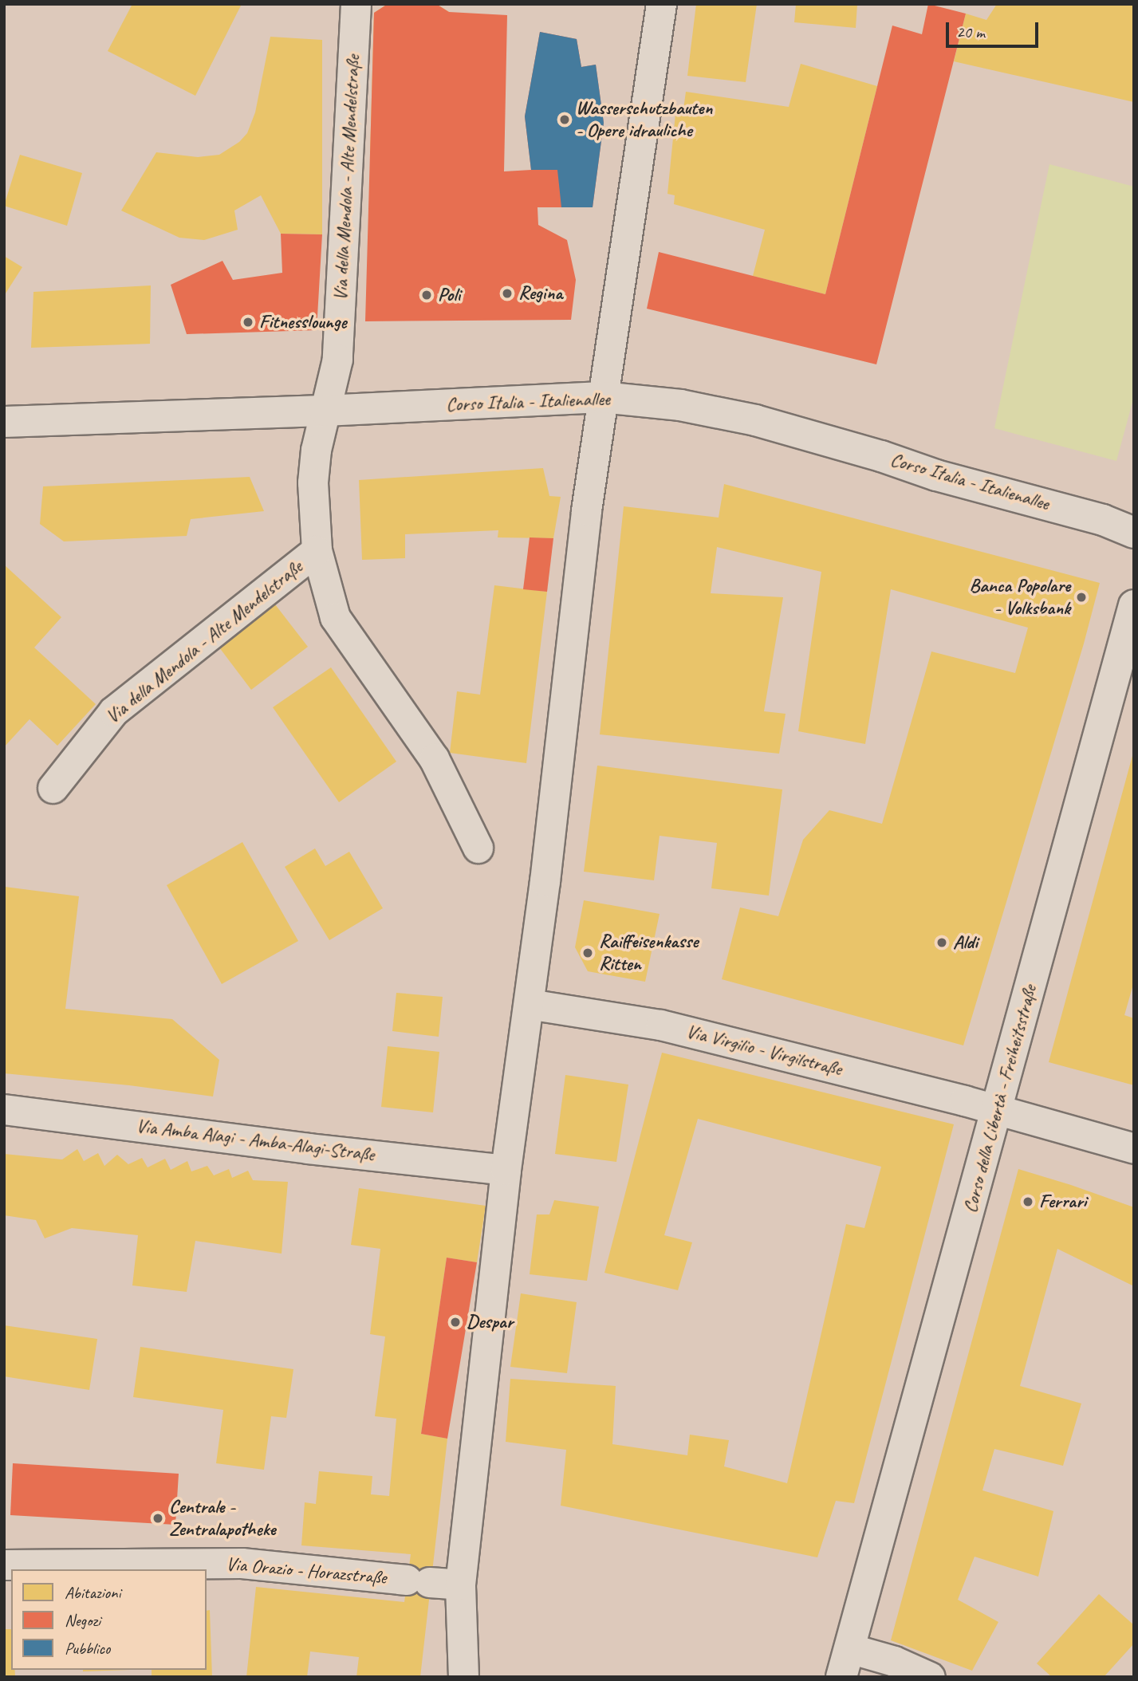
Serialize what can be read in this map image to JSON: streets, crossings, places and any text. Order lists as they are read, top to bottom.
{
  "streets": {
    "main road": ["Corso Italia - Italienallee", "Corso della Libertà - Freiheitsstraße"],
    "street": [
      "Via della Mendola - Alte Mendelstraße",
      "Via Virgilio - Virgilstraße",
      "Via Amba Alagi - Amba-Alagi-Straße",
      "Via Orazio - Horazstraße"
    ]
  },
  "crossings": [
    ["Via della Mendola - Alte Mendelstraße", "Corso Italia - Italienallee"],
    ["Via Virgilio - Virgilstraße", "Corso della Libertà - Freiheitsstraße"]
  ],
  "places": [
    "Wasserschutzbauten - Opere idrauliche",
    "Regina",
    "Poli",
    "Fitnesslounge",
    "Banca Popolare - Volksbank",
    "Aldi",
    "Raiffeisenkasse Ritten",
    "Ferrari",
    "Despar",
    "Centrale - Zentralapotheke"
  ],
  "legend": ["Abitazioni", "Negozi", "Pubblico"],
  "scale_bar": "20 m"
}
